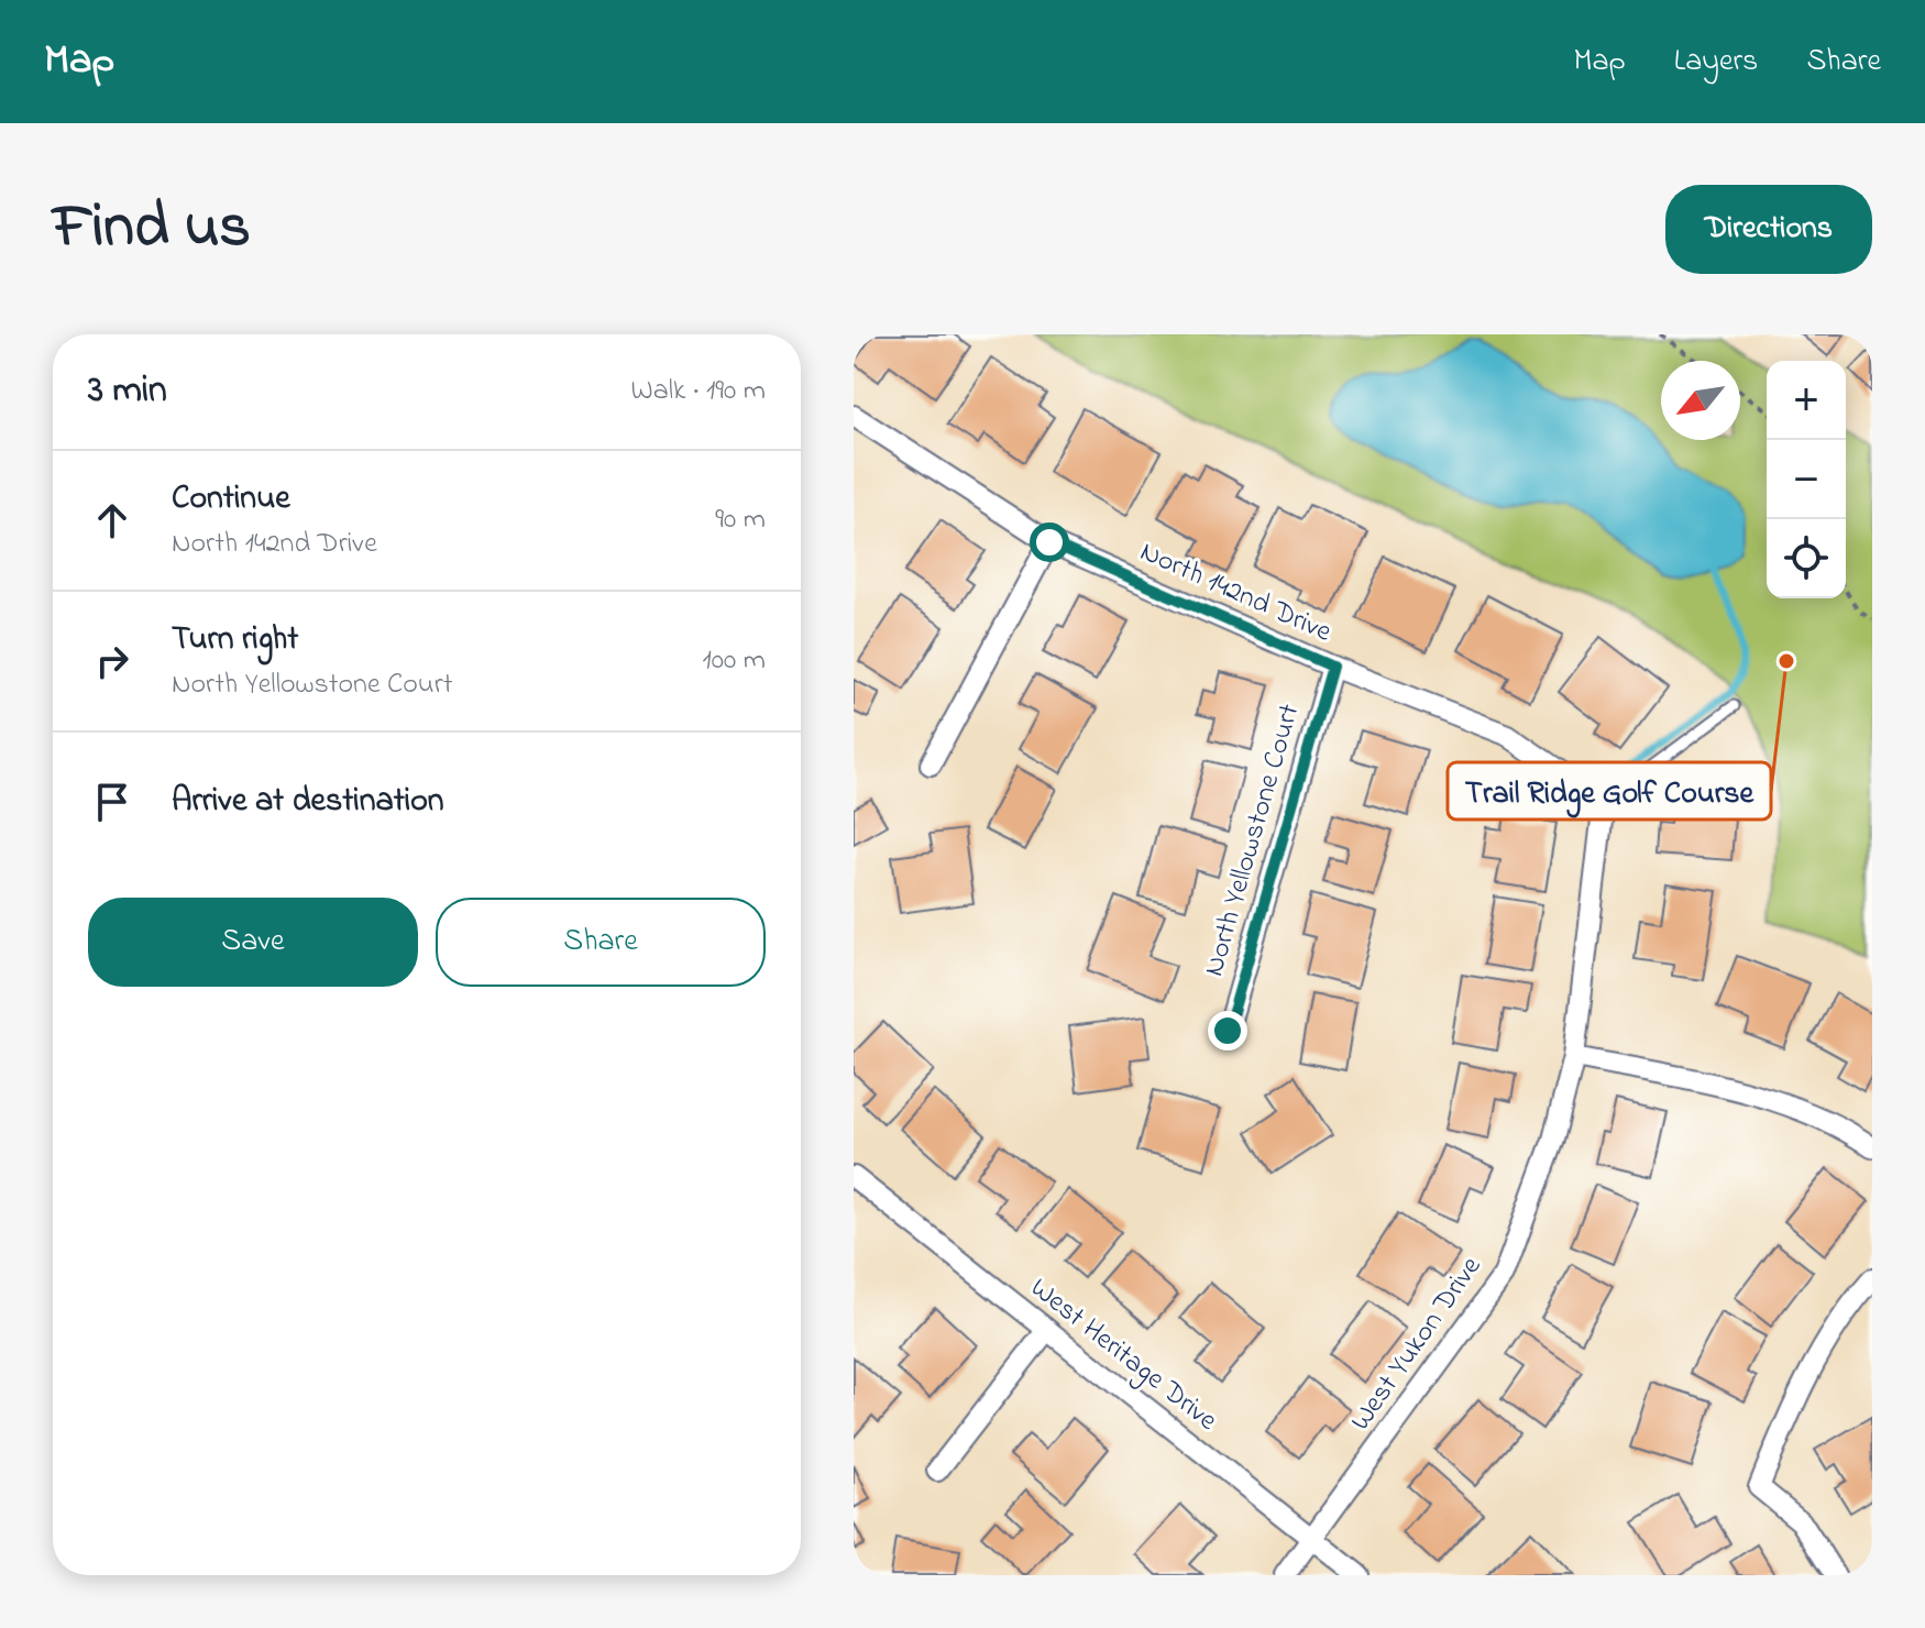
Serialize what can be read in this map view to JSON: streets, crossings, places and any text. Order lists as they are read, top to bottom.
{
  "streets": {
    "street": [
      "North 142nd Drive",
      "North Yellowstone Court",
      "West Yukon Drive",
      "West Heritage Drive"
    ]
  },
  "crossings": [
    ["North 142nd Drive", "North Yellowstone Court"],
    ["North 142nd Drive", "West Yukon Drive"],
    ["West Yukon Drive", "West Heritage Drive"]
  ],
  "places": ["Trail Ridge Golf Course"],
  "north": "bottom left",
  "page": {
    "header": "Map",
    "nav": ["Map", "Layers", "Share"],
    "title": "Find us",
    "buttons": [
      "Directions",
      ["Save", "Share"]
    ],
    "heading": ["3 min", "Walk · 190 m"],
    "map_buttons": ["+", "−"],
    "list": [
      ["Continue", "North 142nd Drive", "90 m"],
      ["Turn right", "North Yellowstone Court", "100 m"],
      "Arrive at destination"
    ]
  }
}
